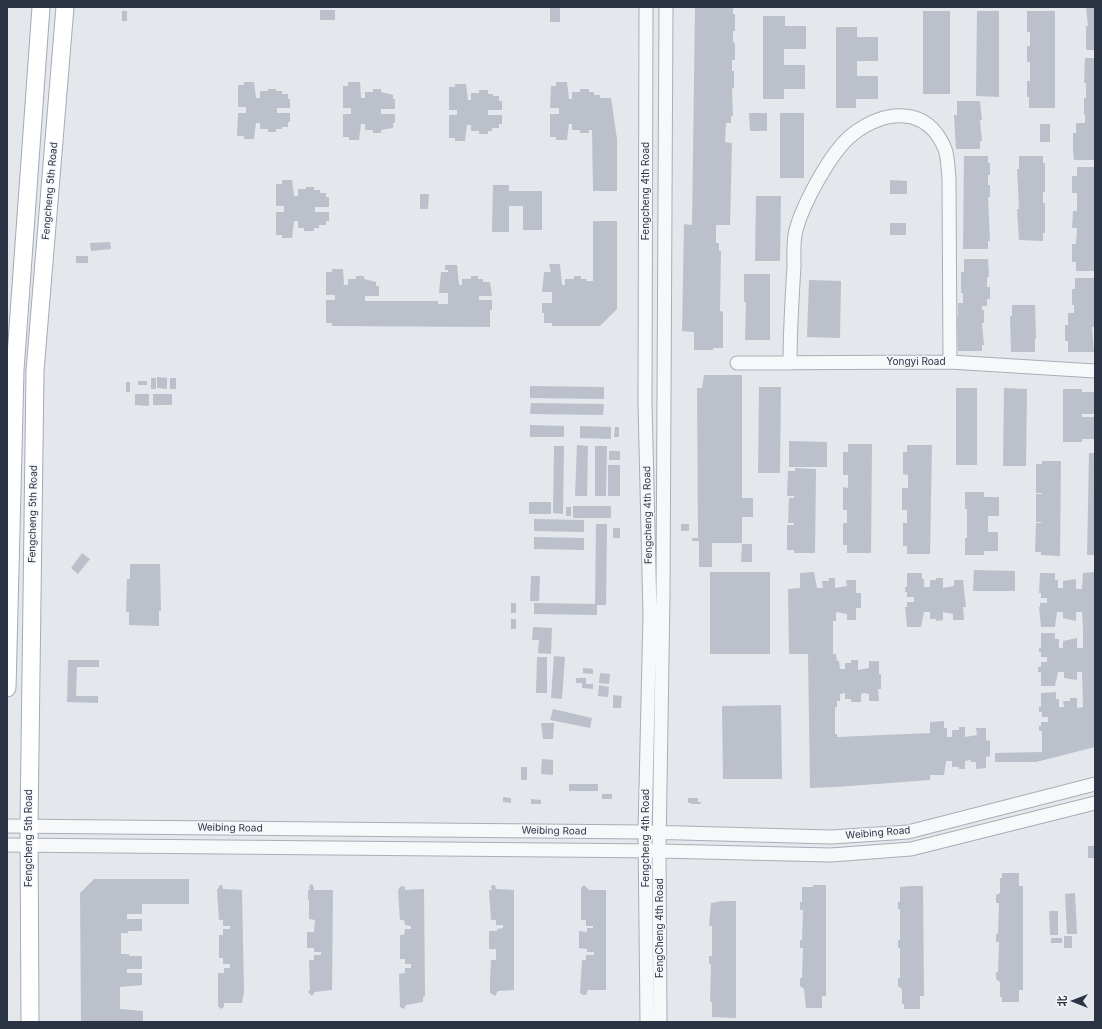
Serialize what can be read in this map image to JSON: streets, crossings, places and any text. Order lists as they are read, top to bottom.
{
  "streets": {
    "main road": ["Fengcheng 5th Road"],
    "street": [
      "Fengcheng 4th Road",
      "Yongyi Road",
      "Weibing Road",
      "FengCheng 4th Road"
    ]
  },
  "crossings": [
    ["Fengcheng 5th Road", "Weibing Road"],
    ["Fengcheng 4th Road", "Weibing Road"],
    ["Fengcheng 4th Road", "FengCheng 4th Road"],
    ["Weibing Road", "FengCheng 4th Road"]
  ],
  "north": "left"
}
